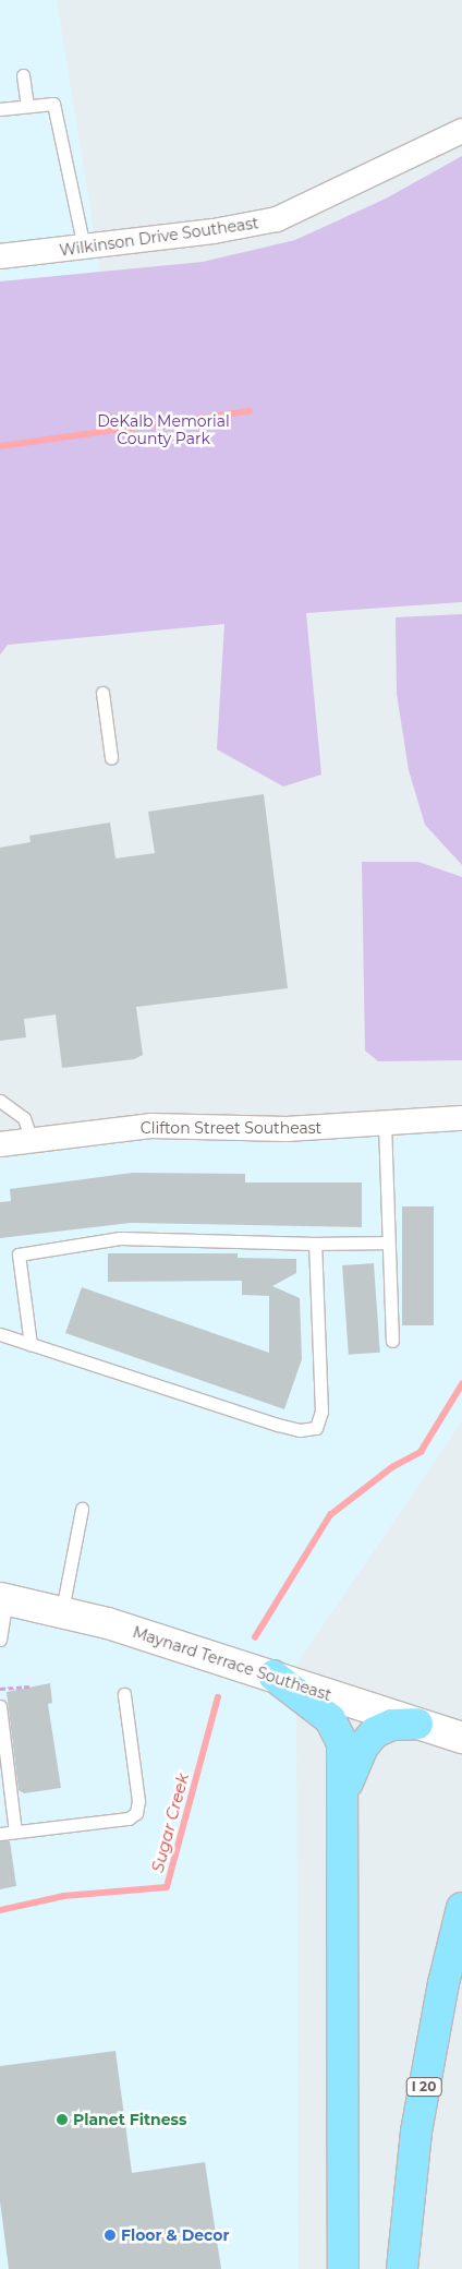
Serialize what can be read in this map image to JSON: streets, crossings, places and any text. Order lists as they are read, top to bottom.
{
  "streets": {
    "highway": ["I 20"],
    "street": ["Wilkinson Drive Southeast", "Clifton Street Southeast", "Maynard Terrace Southeast"]
  },
  "water": ["Sugar Creek"],
  "parks": ["DeKalb Memorial County Park"],
  "places": ["Planet Fitness", "Floor & Decor"]
}
